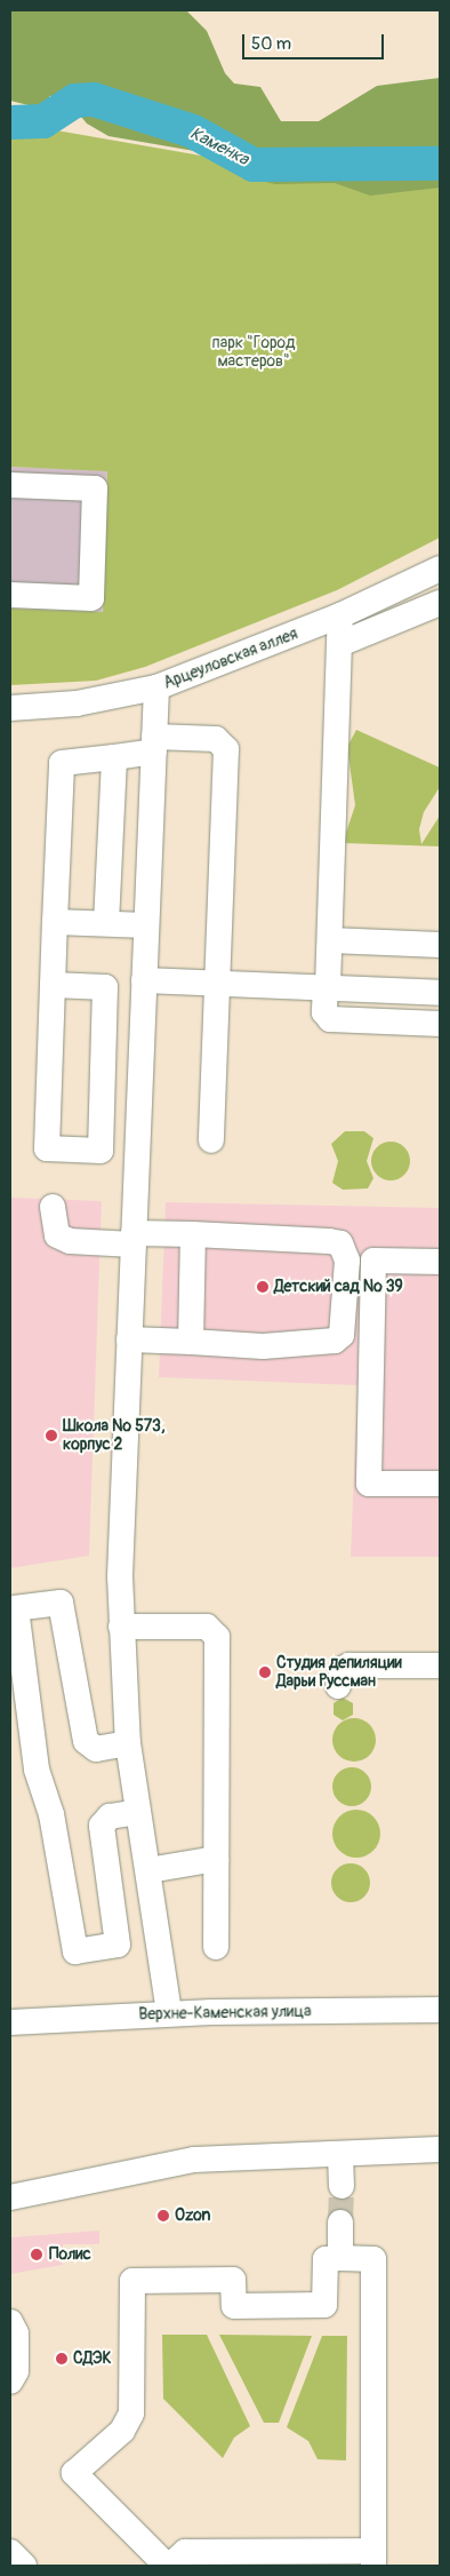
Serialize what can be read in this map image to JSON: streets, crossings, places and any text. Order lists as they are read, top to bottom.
{
  "streets": {
    "street": ["Арцеуловская аллея", "Верхне-Каменская улица"]
  },
  "water": ["Каменка"],
  "parks": ["парк \"Город мастеров\""],
  "places": [
    "Детский сад № 39",
    "Школа № 573, корпус 2",
    "Студия депиляции Дарьи Руссман",
    "Ozon",
    "Полис",
    "СДЭК"
  ],
  "scale_bar": "50 m"
}
